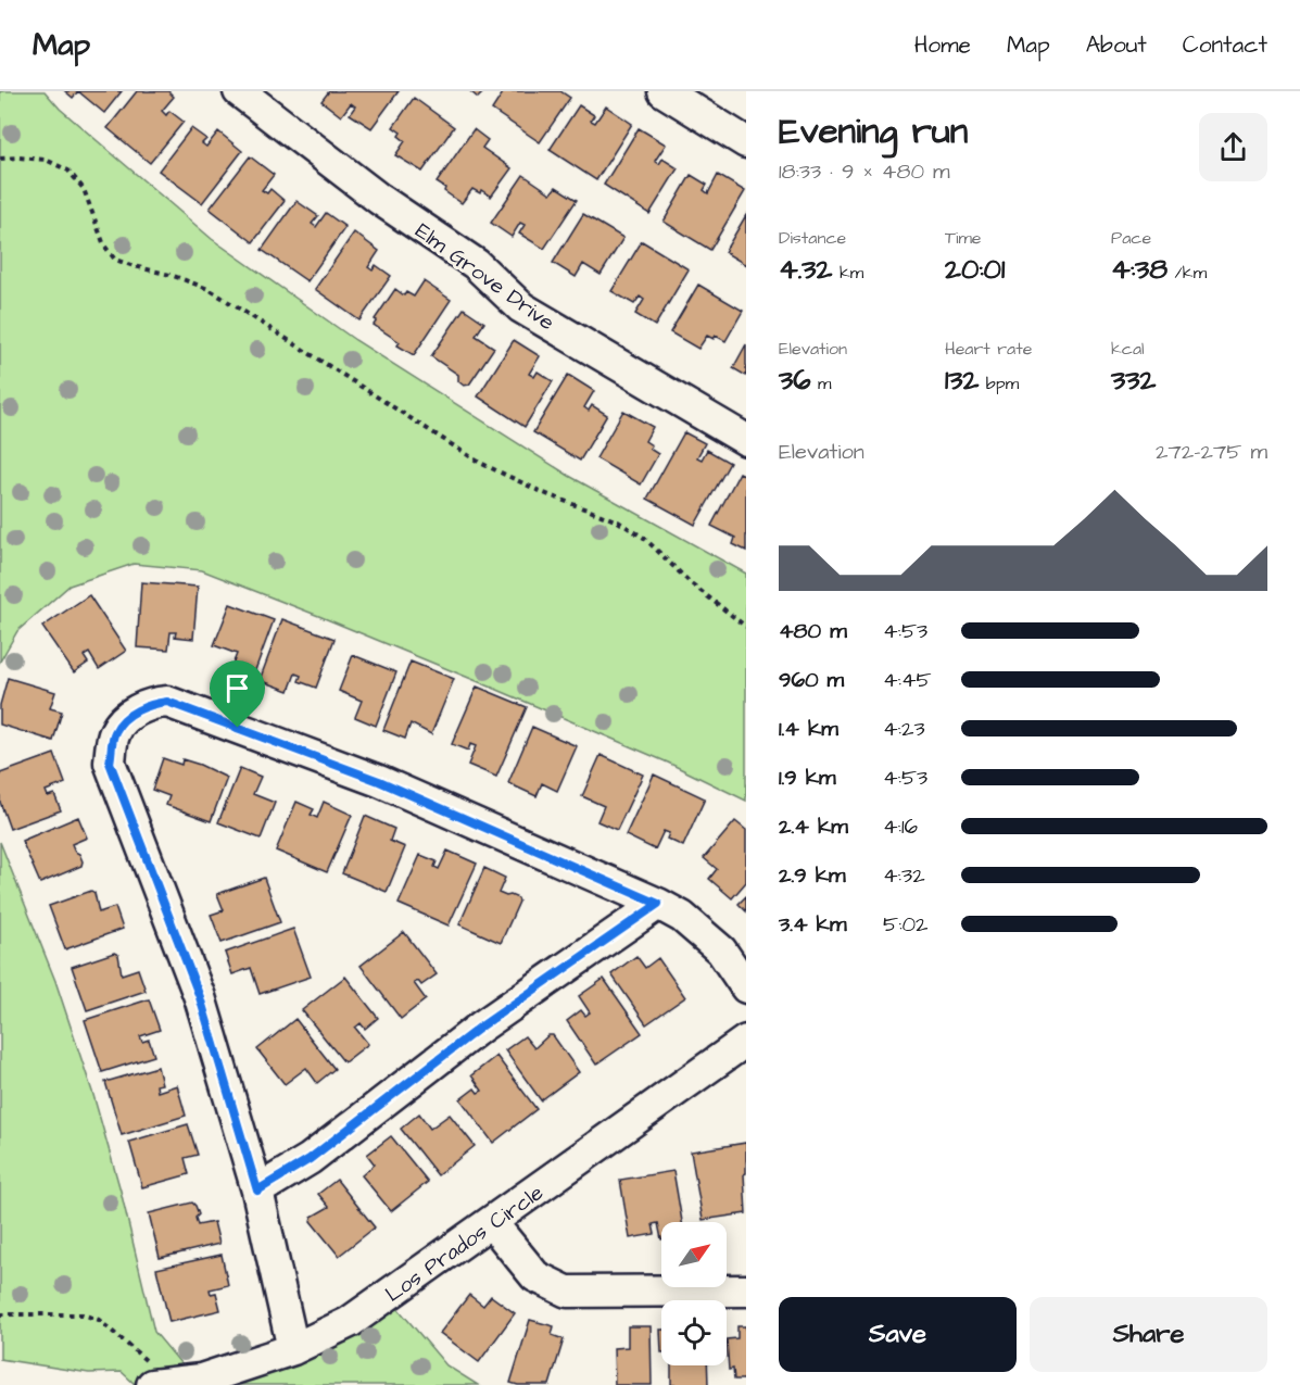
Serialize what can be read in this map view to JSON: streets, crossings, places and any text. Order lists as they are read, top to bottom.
{
  "streets": {
    "street": ["Elm Grove Drive", "Los Prados Circle"]
  },
  "north": "top right",
  "page": {
    "header": "Map",
    "nav": [
      "Home",
      "Map",
      "About",
      "Contact"
    ],
    "heading": ["Evening run", "18:33 · 9 × 480 m"],
    "stats": [
      ["Distance", "4.32 km"],
      ["Time", "20:01"],
      ["Pace", "4:38 /km"],
      ["Elevation", "36 m"],
      ["Heart rate", "132 bpm"],
      ["kcal", "332"]
    ],
    "chart": ["Elevation", "272–275 m"],
    "list": [
      {
        "name": "480 m",
        "note": "4:53"
      },
      {
        "name": "960 m",
        "note": "4:45"
      },
      {
        "name": "1.4 km",
        "note": "4:23"
      },
      {
        "name": "1.9 km",
        "note": "4:53"
      },
      {
        "name": "2.4 km",
        "note": "4:16"
      },
      {
        "name": "2.9 km",
        "note": "4:32"
      },
      {
        "name": "3.4 km",
        "note": "5:02"
      }
    ],
    "buttons": ["Save", "Share"]
  }
}
